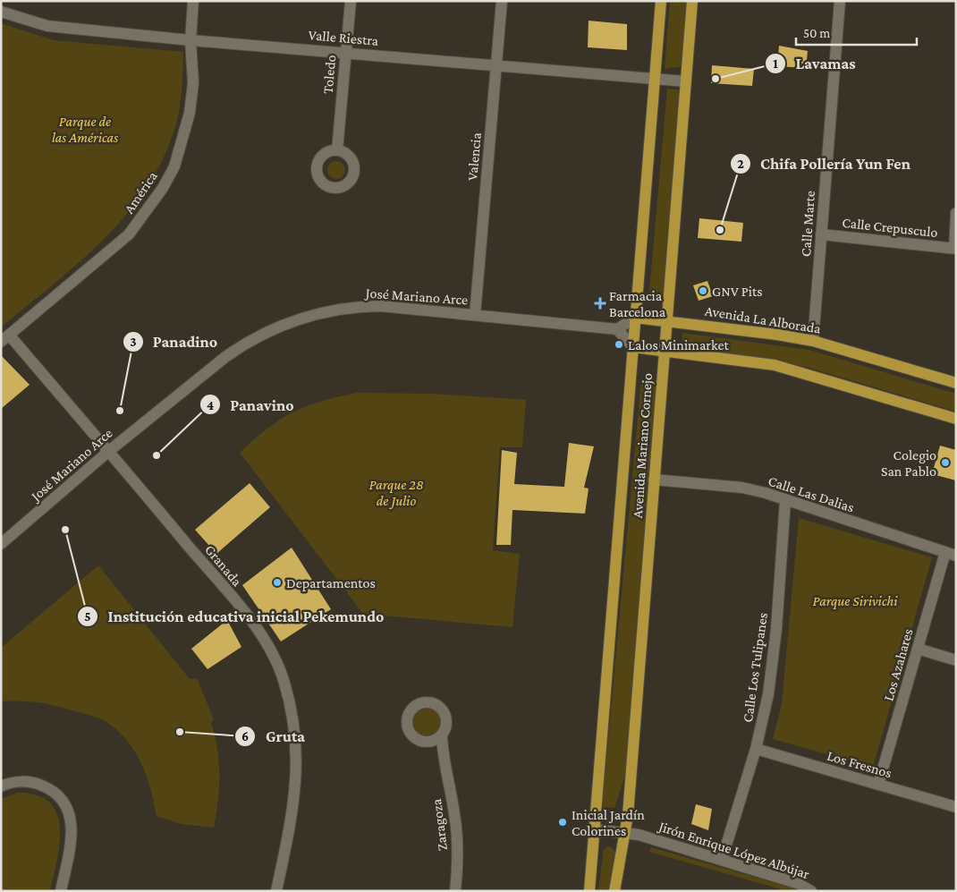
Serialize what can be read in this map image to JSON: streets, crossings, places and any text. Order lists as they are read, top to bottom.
{
  "streets": {
    "main road": ["Avenida La Alborada", "Avenida Mariano Cornejo"],
    "street": [
      "Valle Riestra",
      "Toledo",
      "Valencia",
      "América",
      "Calle Marte",
      "Calle Crepusculo",
      "José Mariano Arce",
      "Calle Las Dalias",
      "Granada",
      "Los Azahares",
      "Calle Los Tulipanes",
      "Los Fresnos",
      "Zaragoza",
      "Jirón Enrique López Albújar"
    ]
  },
  "crossings": [
    ["Valle Riestra", "Toledo"],
    ["Valle Riestra", "Valencia"],
    ["Valle Riestra", "América"],
    ["Valle Riestra", "Avenida Mariano Cornejo"],
    ["Valencia", "José Mariano Arce"],
    ["América", "Granada"],
    ["Calle Marte", "Calle Crepusculo"],
    ["Calle Marte", "Avenida La Alborada"],
    ["José Mariano Arce", "Granada"],
    ["Avenida La Alborada", "Avenida Mariano Cornejo"],
    ["Avenida Mariano Cornejo", "Calle Las Dalias"],
    ["Avenida Mariano Cornejo", "Jirón Enrique López Albújar"],
    ["Calle Las Dalias", "Los Azahares"],
    ["Calle Las Dalias", "Calle Los Tulipanes"],
    ["Los Azahares", "Los Fresnos"],
    ["Calle Los Tulipanes", "Los Fresnos"],
    ["Calle Los Tulipanes", "Jirón Enrique López Albújar"]
  ],
  "parks": ["Parque de las Américas", "Parque 28 de Julio", "Parque Sirivichi"],
  "places": {
    "other": [
      "Lavamas",
      "Chifa Pollería Yun Fen",
      "GNV Pits",
      "Lalos Minimarket",
      "Panadino",
      "Panavino",
      "Colegio San Pablo",
      "Institución educativa inicial Pekemundo",
      "Departamentos",
      "Gruta",
      "Inicial Jardín Colorines"
    ],
    "health": ["Farmacia Barcelona"]
  },
  "scale_bar": "50 m"
}
